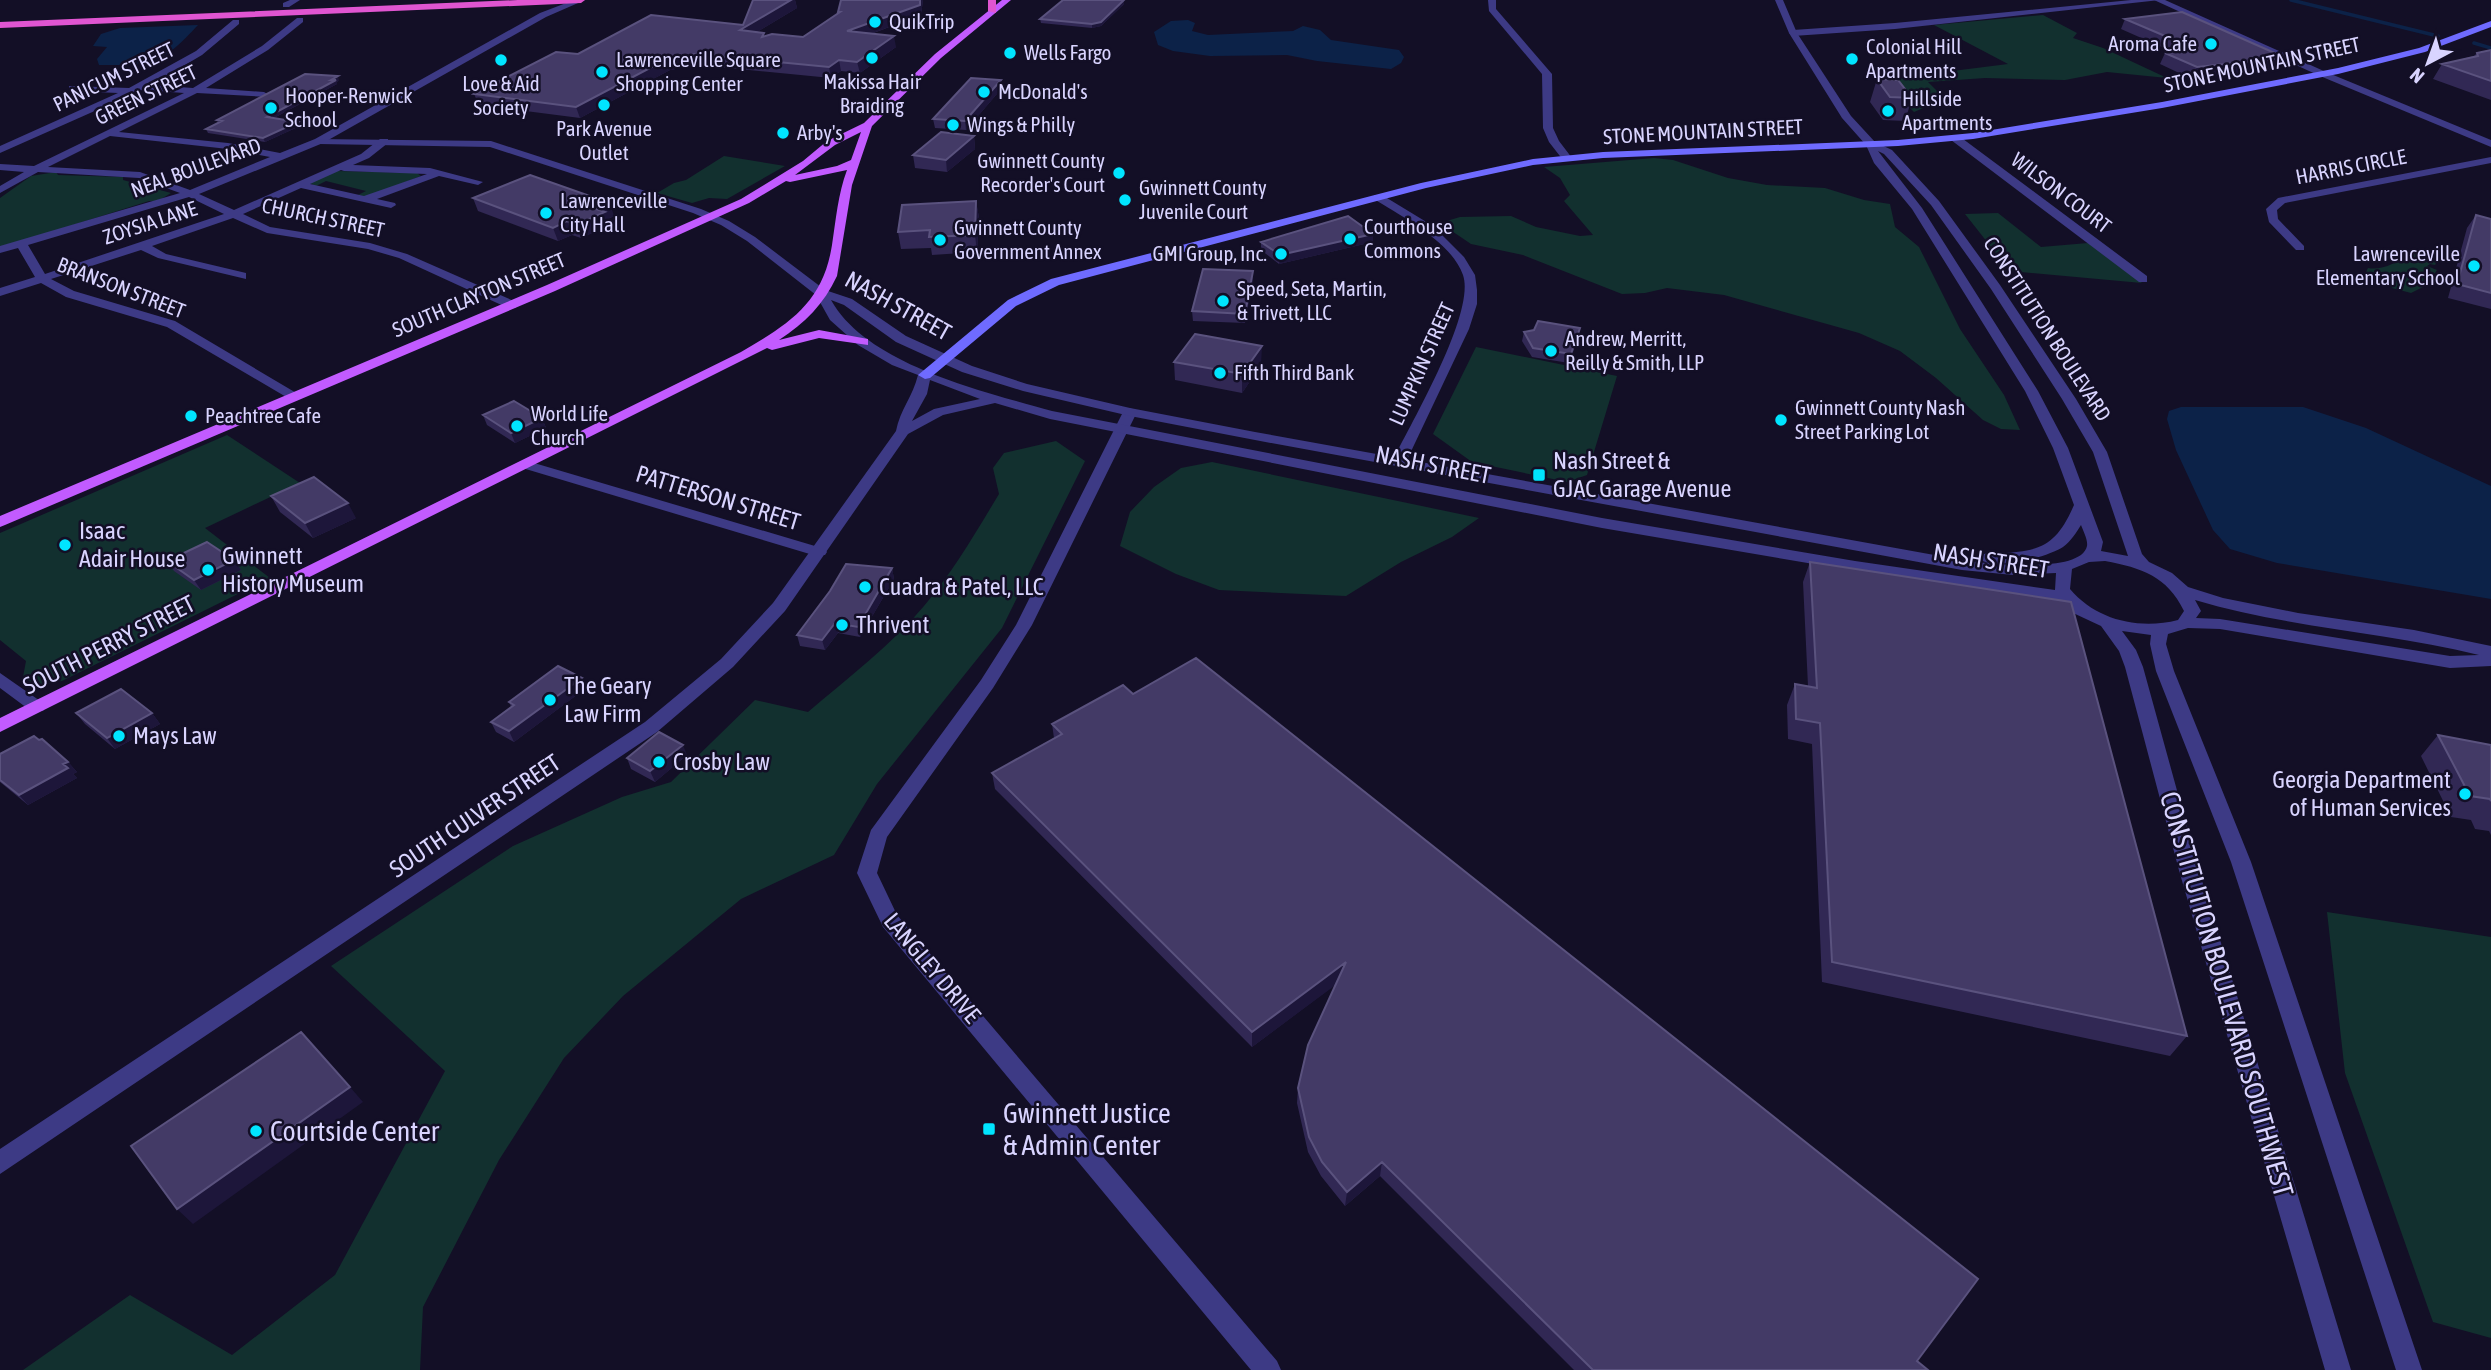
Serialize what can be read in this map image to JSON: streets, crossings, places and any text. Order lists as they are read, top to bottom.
{
  "streets": {
    "main road": ["STONE MOUNTAIN STREET", "SOUTH CLAYTON STREET", "SOUTH PERRY STREET"],
    "street": [
      "PANICUM STREET",
      "GREEN STREET",
      "HARRIS CIRCLE",
      "NEAL BOULEVARD",
      "WILSON COURT",
      "CHURCH STREET",
      "ZOYSIA LANE",
      "BRANSON STREET",
      "NASH STREET",
      "CONSTITUTION BOULEVARD",
      "LUMPKIN STREET",
      "PATTERSON STREET",
      "SOUTH CULVER STREET",
      "LANGLEY DRIVE",
      "CONSTITUTION BOULEVARD SOUTHWEST"
    ]
  },
  "crossings": [
    ["STONE MOUNTAIN STREET", "WILSON COURT"],
    ["STONE MOUNTAIN STREET", "NASH STREET"],
    ["STONE MOUNTAIN STREET", "CONSTITUTION BOULEVARD"],
    ["STONE MOUNTAIN STREET", "LUMPKIN STREET"],
    ["STONE MOUNTAIN STREET", "SOUTH CULVER STREET"],
    ["GREEN STREET", "CHURCH STREET"],
    ["NEAL BOULEVARD", "CHURCH STREET"],
    ["NEAL BOULEVARD", "BRANSON STREET"],
    ["NEAL BOULEVARD", "NASH STREET"],
    ["CHURCH STREET", "ZOYSIA LANE"],
    ["CHURCH STREET", "SOUTH CLAYTON STREET"],
    ["ZOYSIA LANE", "BRANSON STREET"],
    ["ZOYSIA LANE", "NASH STREET"],
    ["BRANSON STREET", "SOUTH CLAYTON STREET"],
    ["SOUTH CLAYTON STREET", "NASH STREET"],
    ["SOUTH CLAYTON STREET", "SOUTH PERRY STREET"],
    ["NASH STREET", "CONSTITUTION BOULEVARD"],
    ["NASH STREET", "LUMPKIN STREET"],
    ["NASH STREET", "SOUTH PERRY STREET"],
    ["NASH STREET", "SOUTH CULVER STREET"],
    ["NASH STREET", "LANGLEY DRIVE"],
    ["NASH STREET", "CONSTITUTION BOULEVARD SOUTHWEST"],
    ["PATTERSON STREET", "SOUTH PERRY STREET"],
    ["PATTERSON STREET", "SOUTH CULVER STREET"]
  ],
  "places": {
    "other": [
      "QuikTrip",
      "Aroma Cafe",
      "Wells Fargo",
      "Makissa Hair Braiding",
      "Colonial Hill Apartments",
      "Love & Aid Society",
      "Lawrenceville Square Shopping Center",
      "McDonald's",
      "Park Avenue Outlet",
      "Hooper-Renwick School",
      "Hillside Apartments",
      "Wings & Philly",
      "Arby's",
      "Gwinnett County Recorder's Court",
      "Gwinnett County Juvenile Court",
      "Lawrenceville City Hall",
      "Courthouse Commons",
      "Gwinnett County Government Annex",
      "GMI Group, Inc.",
      "Lawrenceville Elementary School",
      "Speed, Seta, Martin, & Trivett, LLC",
      "Andrew, Merritt, Reilly & Smith, LLP",
      "Fifth Third Bank",
      "Peachtree Cafe",
      "Gwinnett County Nash Street Parking Lot",
      "World Life Church",
      "Isaac Adair House",
      "Gwinnett History Museum",
      "Cuadra & Patel, LLC",
      "Thrivent",
      "The Geary Law Firm",
      "Mays Law",
      "Crosby Law",
      "Georgia Department of Human Services",
      "Courtside Center"
    ],
    "transit": ["Nash Street & GJAC Garage Avenue", "Gwinnett Justice & Admin Center"]
  },
  "north": "bottom left"
}
